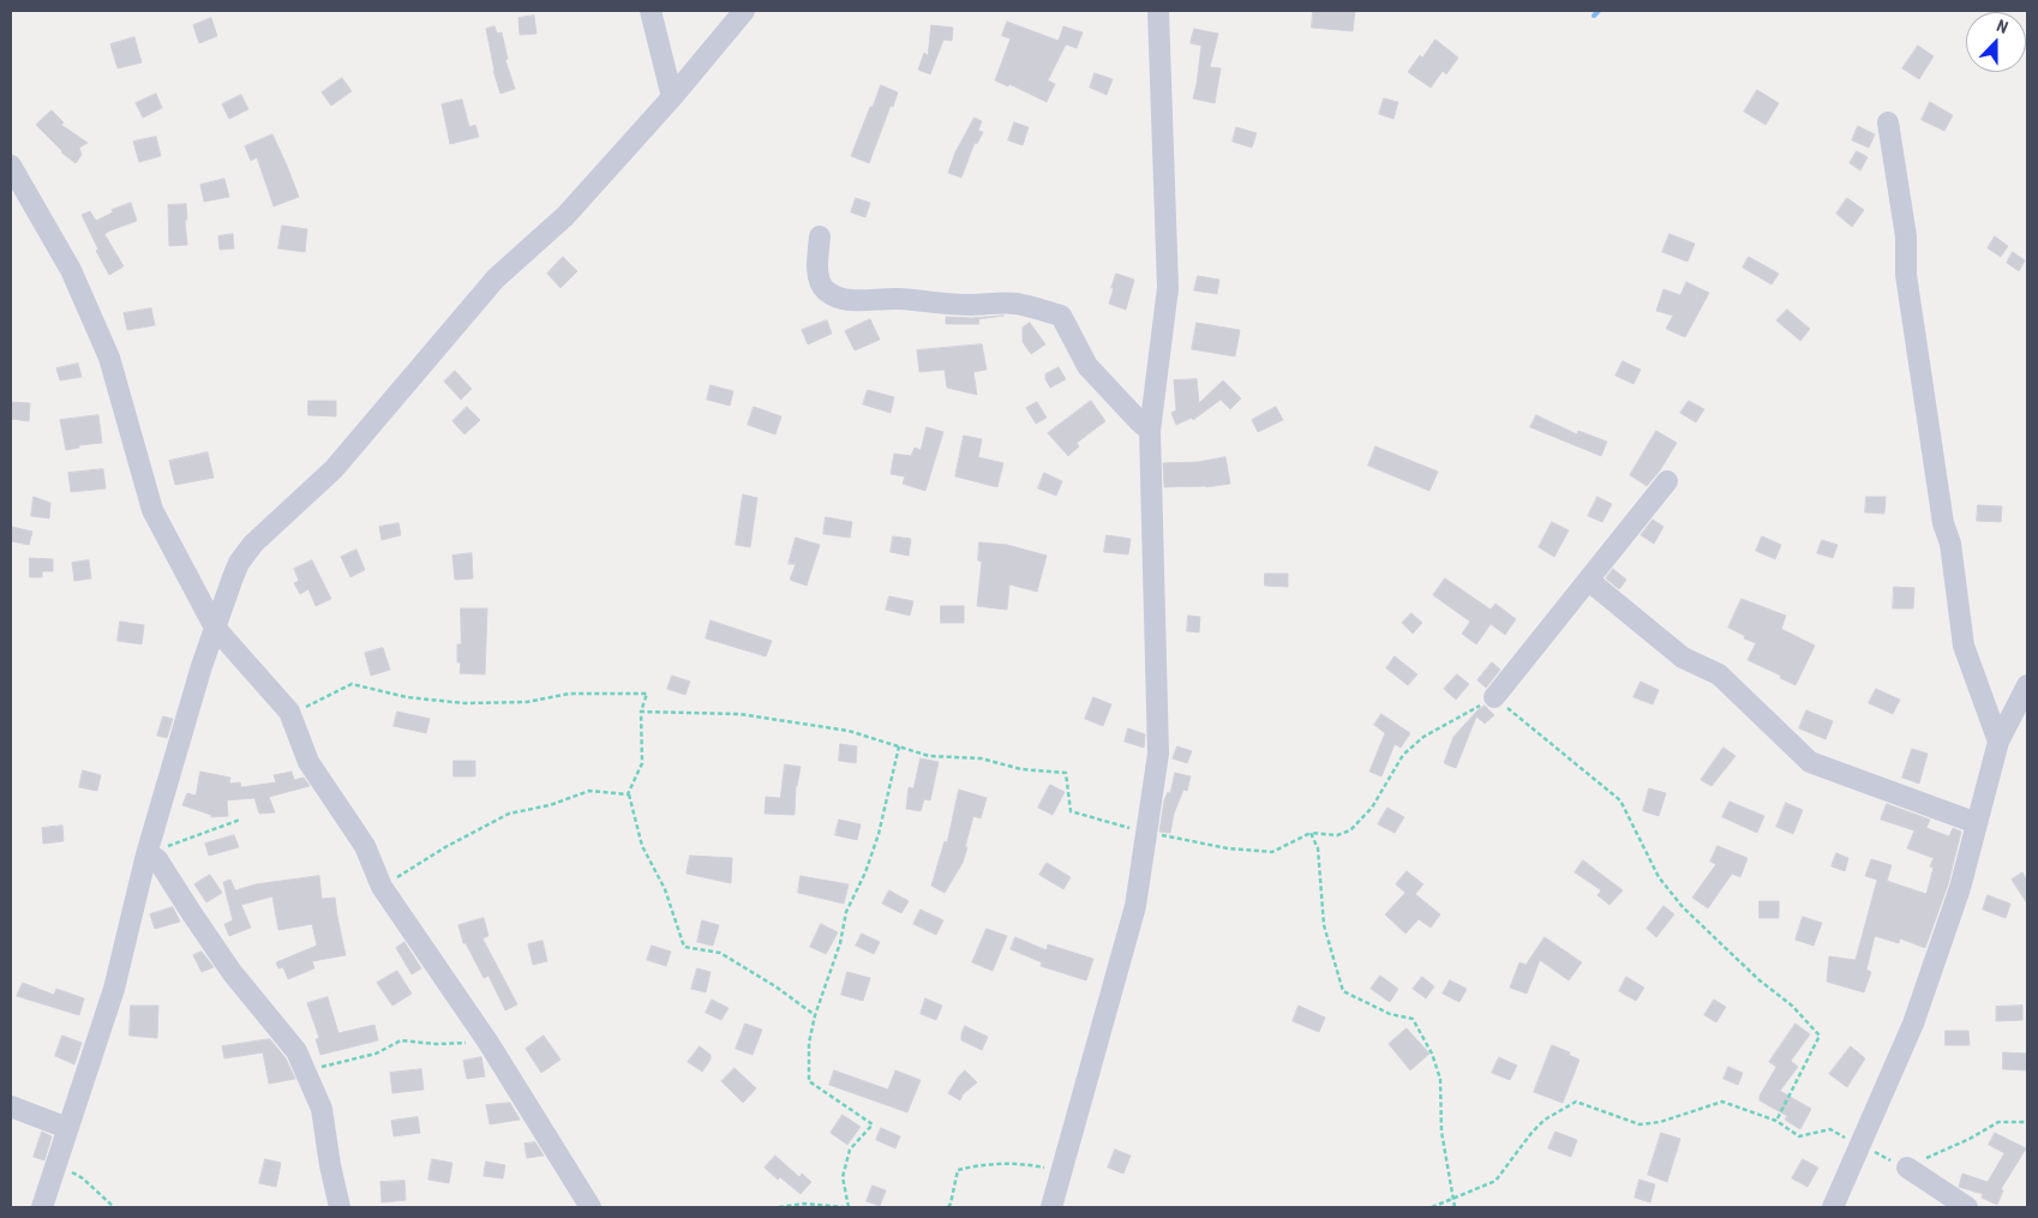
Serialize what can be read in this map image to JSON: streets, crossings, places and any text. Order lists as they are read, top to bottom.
{
  "north": "top"
}
